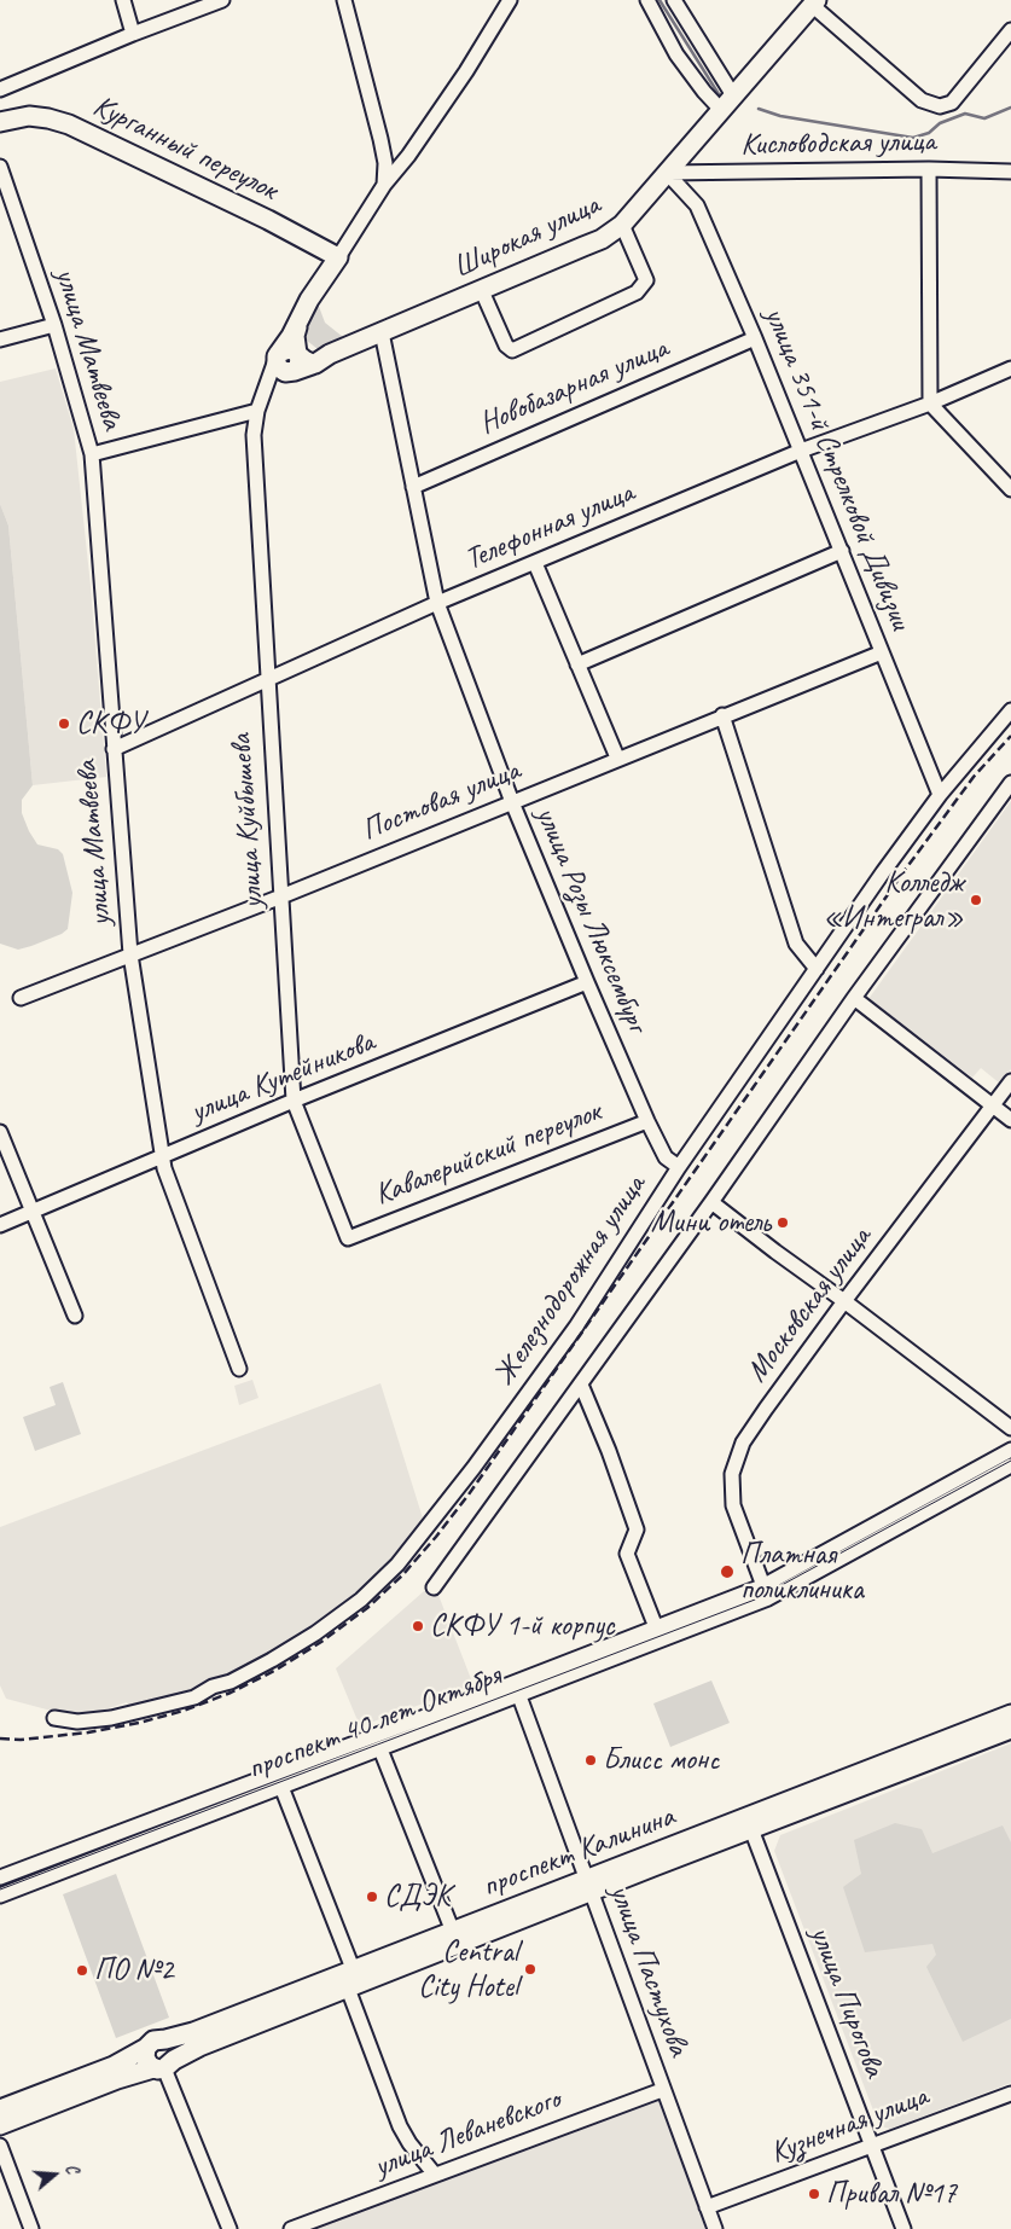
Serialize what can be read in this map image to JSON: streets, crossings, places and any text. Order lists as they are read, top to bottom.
{
  "streets": {
    "main road": [
      "Курганный переулок",
      "Широкая улица",
      "улица Куйбышева",
      "проспект Калинина"
    ],
    "street": [
      "Кисловодская улица",
      "улица Матвеева",
      "Новобазарная улица",
      "улица 351-й Стрелковой Дивизии",
      "Телефонная улица",
      "Постовая улица",
      "улица Розы Люксембург",
      "улица Кутейникова",
      "Кавалерийский переулок",
      "Железнодорожная улица",
      "Московская улица",
      "проспект 40 лет Октября",
      "улица Пастухова",
      "улица Пирогова",
      "Кузнечная улица",
      "улица Леваневского"
    ]
  },
  "crossings": [
    ["Кисловодская улица", "Широкая улица"],
    ["Кисловодская улица", "улица 351-й Стрелковой Дивизии"],
    ["Курганный переулок", "улица Куйбышева"],
    ["Широкая улица", "улица 351-й Стрелковой Дивизии"],
    ["Широкая улица", "улица Куйбышева"],
    ["Широкая улица", "улица Розы Люксембург"],
    ["улица Матвеева", "Телефонная улица"],
    ["улица Матвеева", "Постовая улица"],
    ["улица Матвеева", "улица Кутейникова"],
    ["Новобазарная улица", "улица 351-й Стрелковой Дивизии"],
    ["Новобазарная улица", "улица Розы Люксембург"],
    ["улица 351-й Стрелковой Дивизии", "Телефонная улица"],
    ["улица 351-й Стрелковой Дивизии", "Постовая улица"],
    ["улица 351-й Стрелковой Дивизии", "Железнодорожная улица"],
    ["Телефонная улица", "улица Куйбышева"],
    ["Телефонная улица", "улица Розы Люксембург"],
    ["Постовая улица", "улица Куйбышева"],
    ["Постовая улица", "улица Розы Люксембург"],
    ["улица Куйбышева", "улица Кутейникова"],
    ["улица Куйбышева", "Кавалерийский переулок"],
    ["улица Розы Люксембург", "улица Кутейникова"],
    ["улица Розы Люксембург", "Кавалерийский переулок"],
    ["улица Розы Люксембург", "Железнодорожная улица"],
    ["Московская улица", "проспект 40 лет Октября"],
    ["проспект 40 лет Октября", "улица Пастухова"],
    ["проспект Калинина", "улица Пастухова"],
    ["проспект Калинина", "улица Пирогова"],
    ["улица Пастухова", "Кузнечная улица"],
    ["улица Пастухова", "улица Леваневского"],
    ["улица Пирогова", "Кузнечная улица"]
  ],
  "places": [
    "СКФУ",
    "Колледж «Интеграл»",
    "Мини отель",
    "Платная поликлиника",
    "СКФУ 1-й корпус",
    "Блисс монс",
    "СДЭК",
    "Central City Hotel",
    "ПО №2",
    "Привал №17"
  ],
  "north": "right"
}
